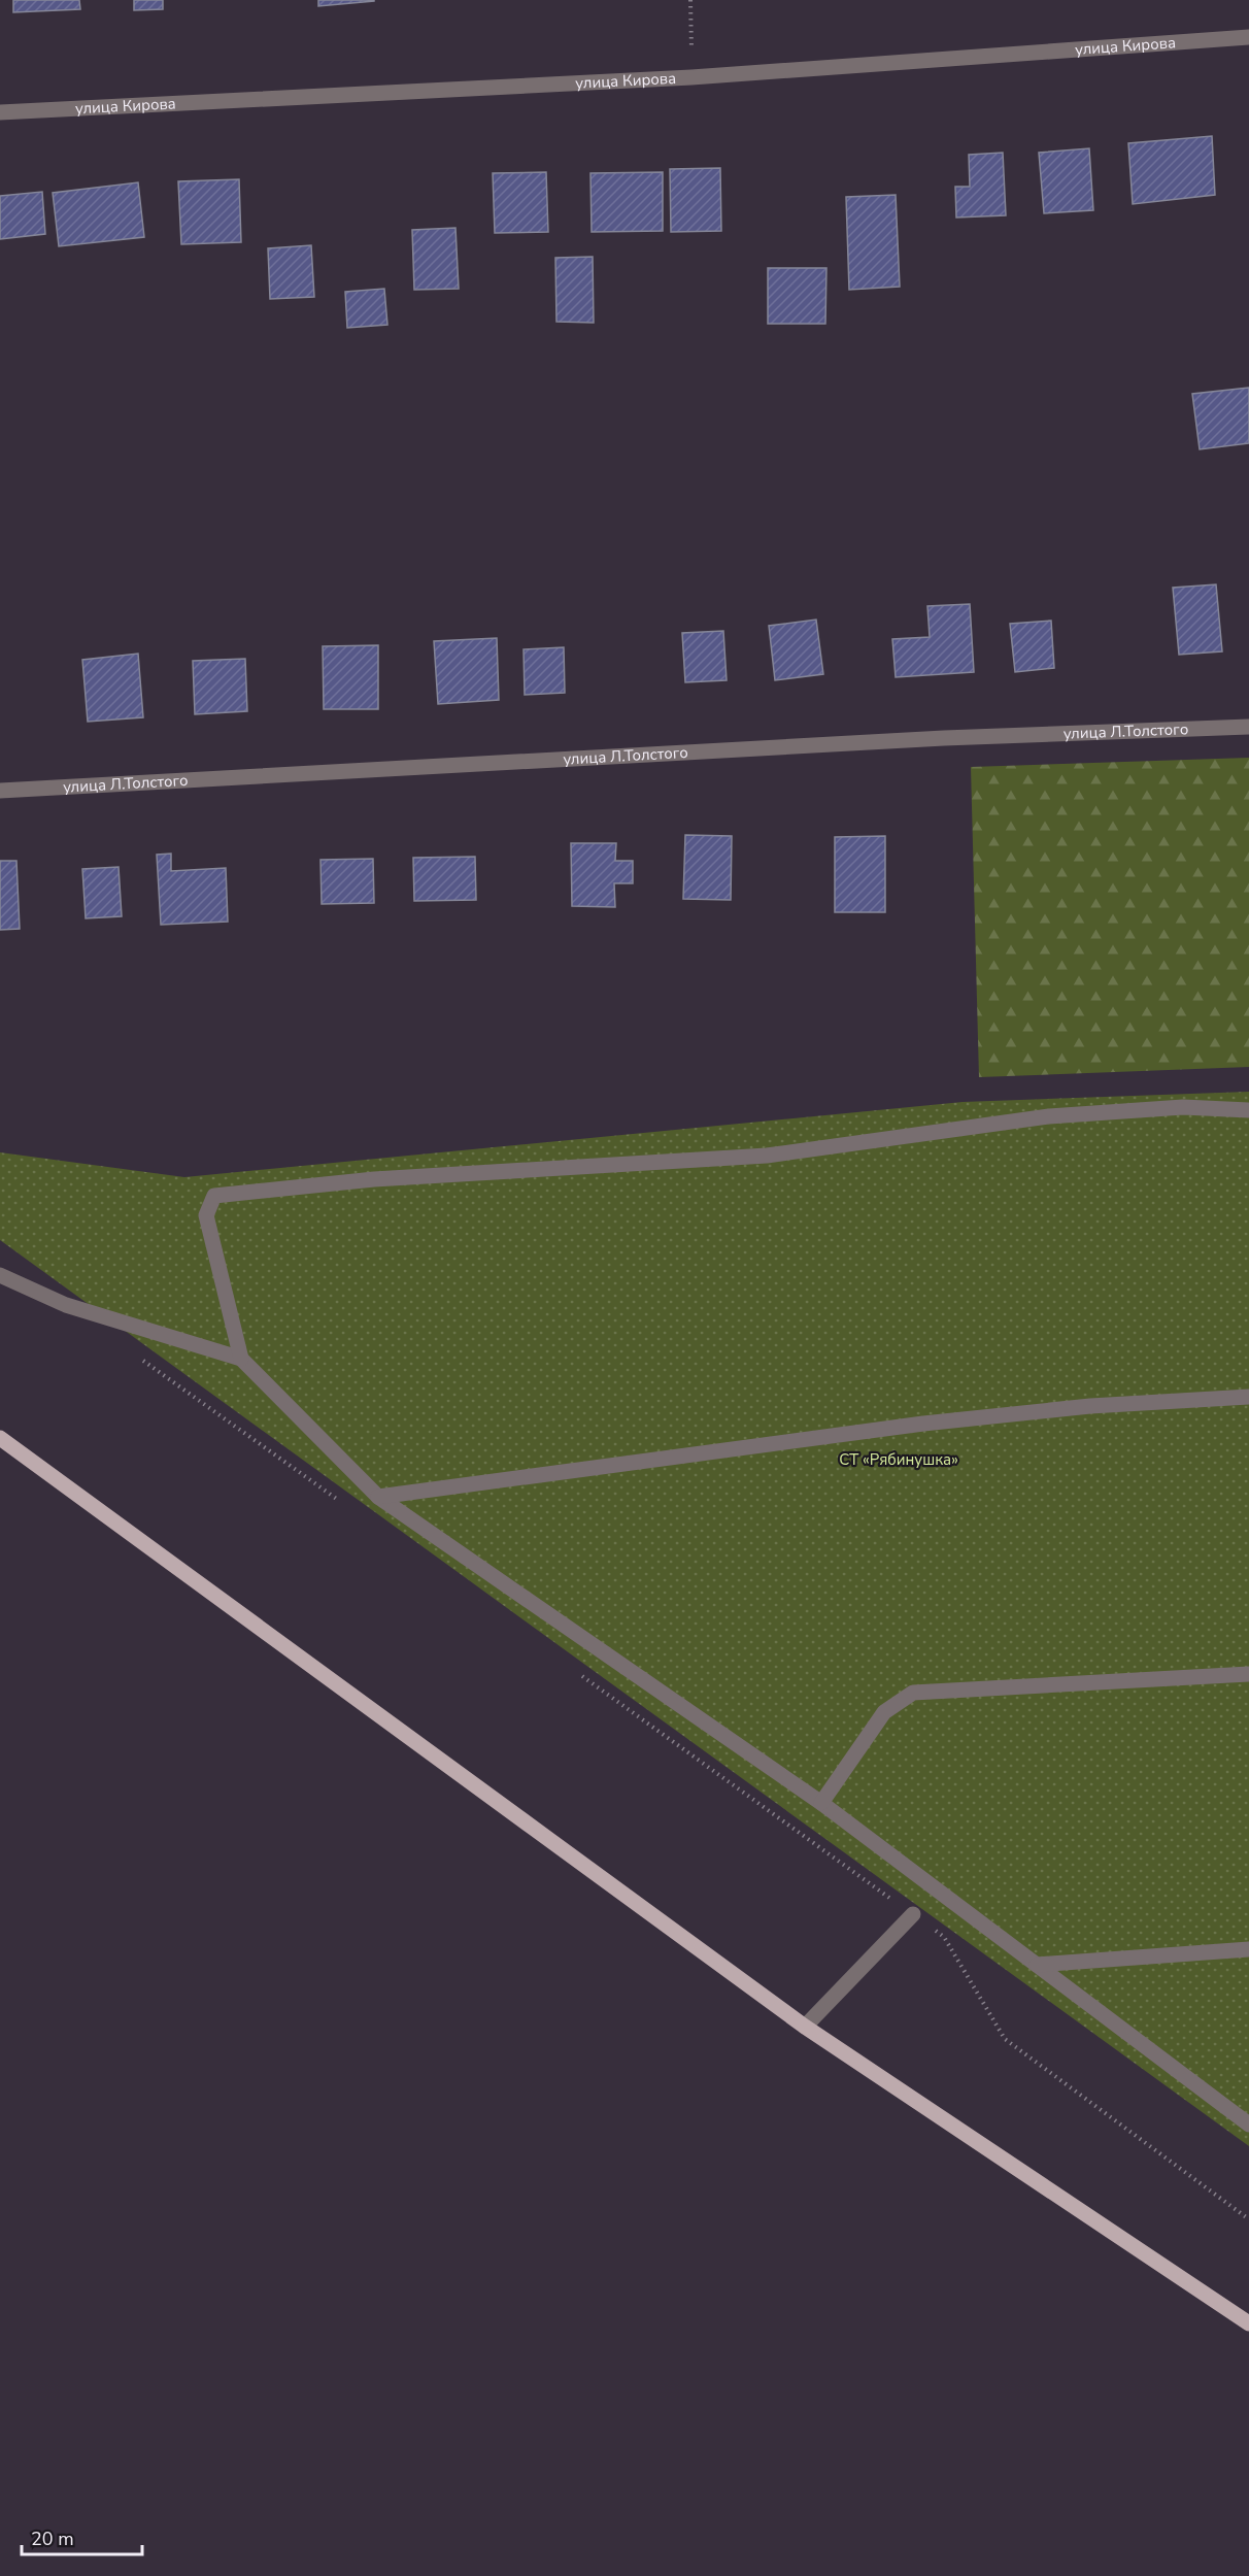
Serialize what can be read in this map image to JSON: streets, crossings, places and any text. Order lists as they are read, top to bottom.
{
  "streets": {
    "street": ["улица Кирова", "улица Л.Толстого"]
  },
  "parks": ["СТ «Рябинушка»"],
  "scale_bar": "20 m"
}
